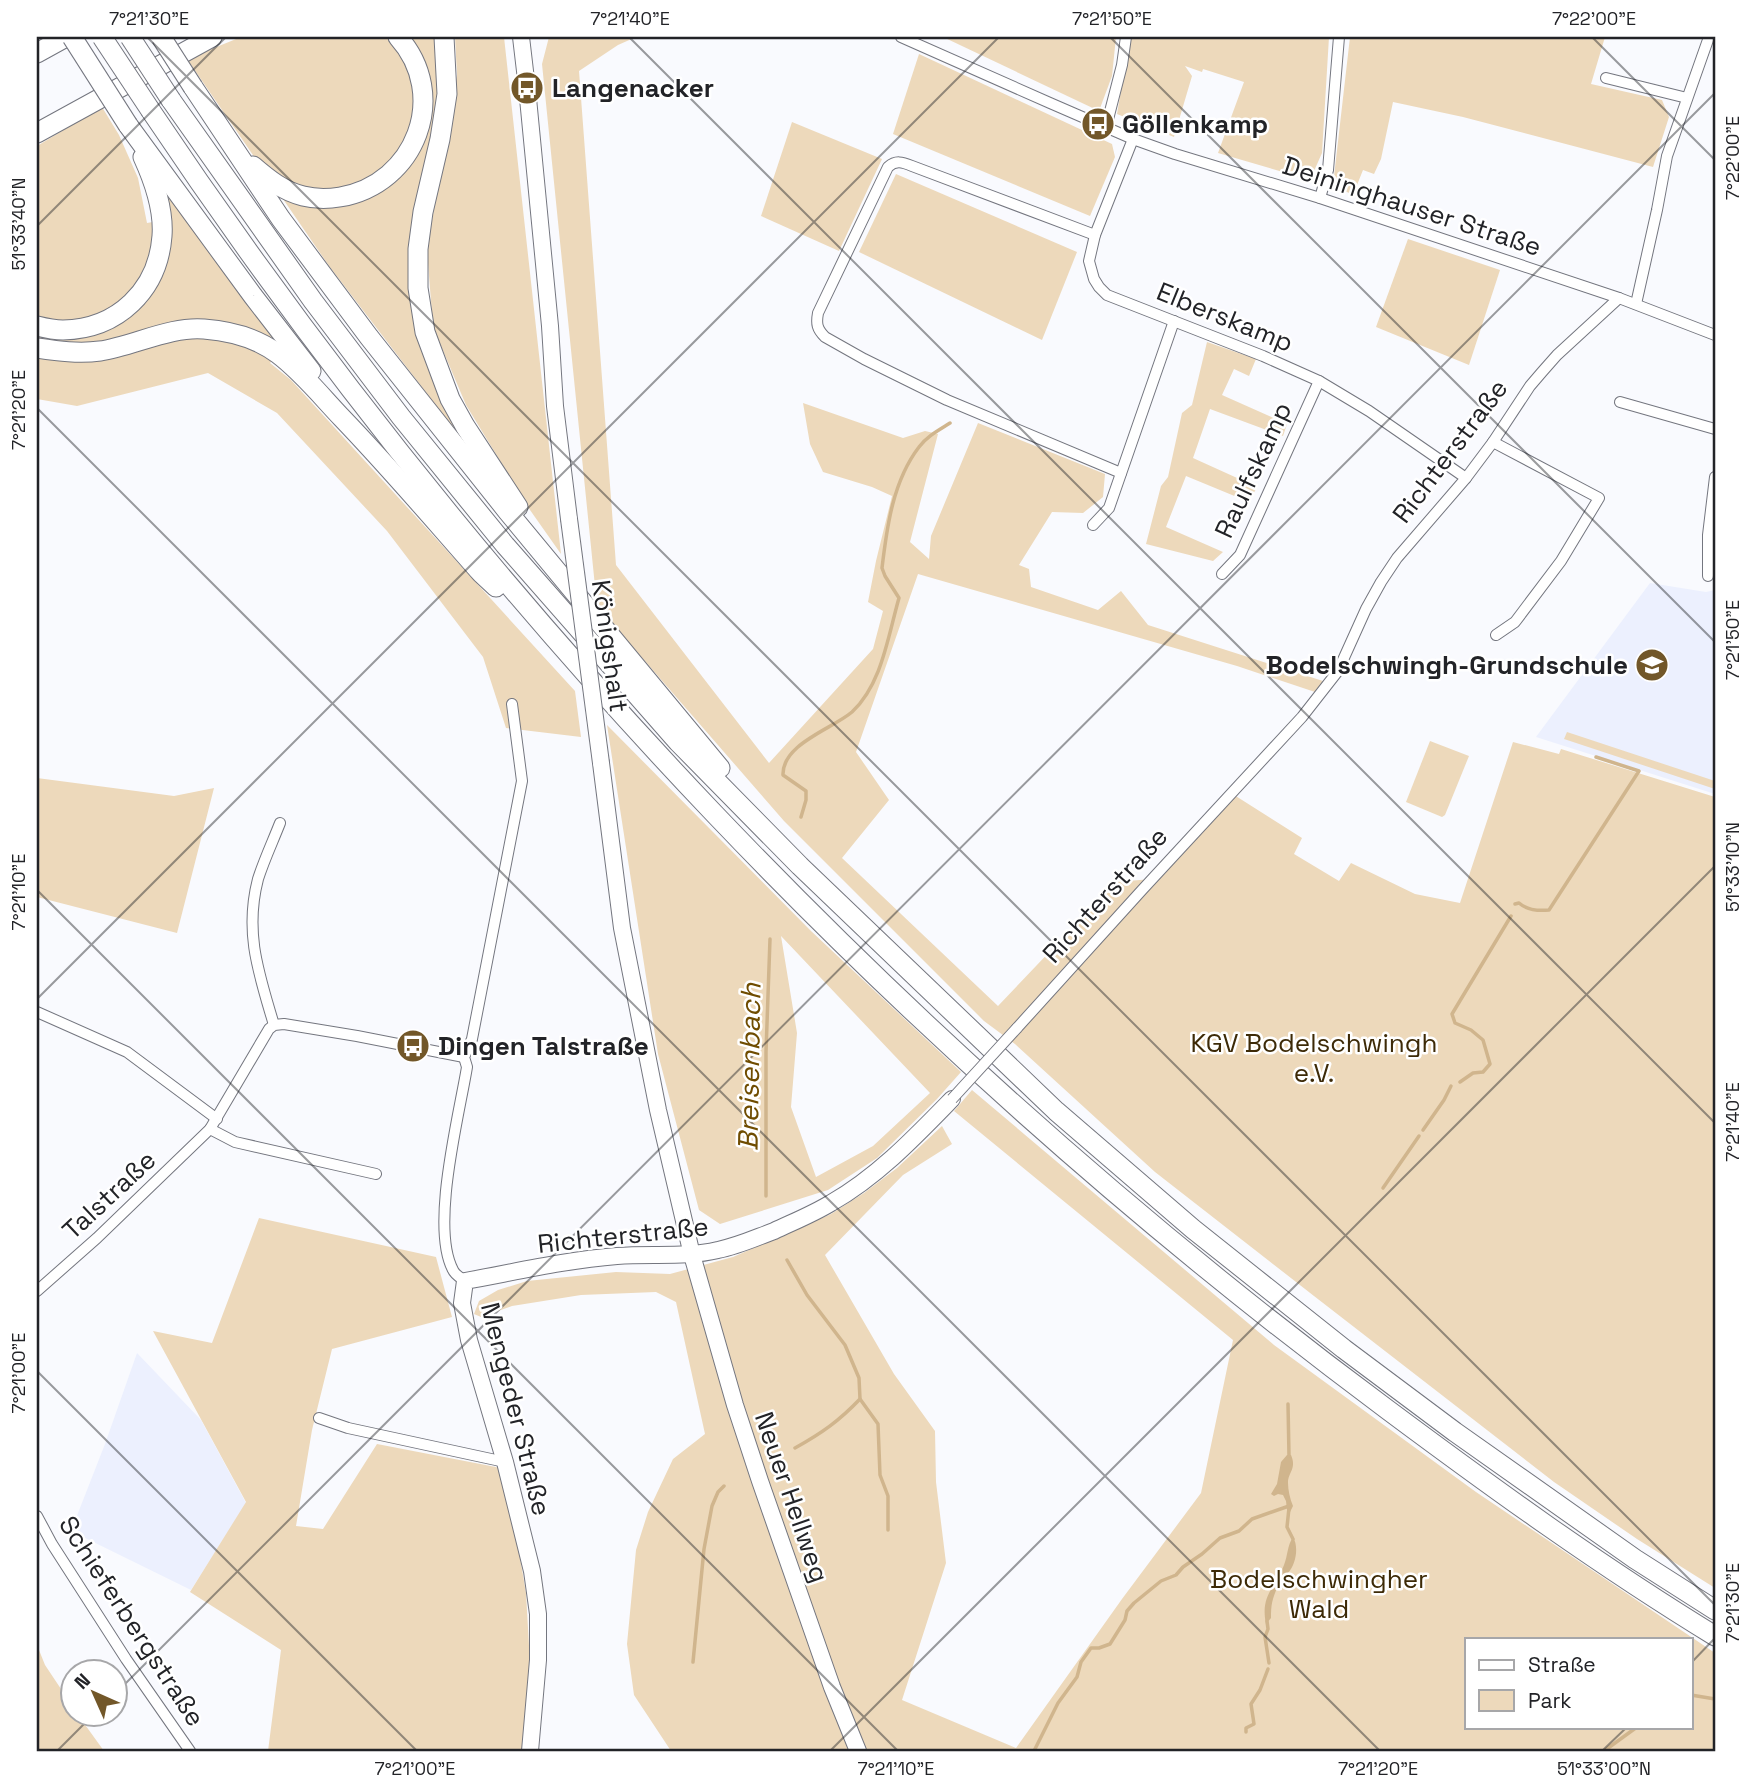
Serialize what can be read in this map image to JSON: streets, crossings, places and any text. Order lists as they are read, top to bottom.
{
  "streets": {
    "main road": [
      "Richterstraße",
      "Königshalt",
      "Mengeder Straße",
      "Neuer Hellweg"
    ],
    "street": [
      "Deininghauser Straße",
      "Elberskamp",
      "Raulfskamp",
      "Talstraße",
      "Schieferbergstraße"
    ]
  },
  "crossings": [
    ["Deininghauser Straße", "Elberskamp"],
    ["Deininghauser Straße", "Richterstraße"],
    ["Elberskamp", "Richterstraße"],
    ["Elberskamp", "Raulfskamp"],
    ["Richterstraße", "Königshalt"],
    ["Richterstraße", "Mengeder Straße"],
    ["Richterstraße", "Neuer Hellweg"],
    ["Königshalt", "Neuer Hellweg"]
  ],
  "water": ["Breisenbach"],
  "parks": ["KGV Bodelschwingh e.V.", "Bodelschwingher Wald"],
  "places": {
    "bus stop": ["Langenacker", "Göllenkamp", "Dingen Talstraße"],
    "school or university": ["Bodelschwingh-Grundschule"]
  },
  "legend": ["Straße", "Park"],
  "north": "top left",
  "coordinates": [
    "7°21'30\"E",
    "7°21'40\"E",
    "7°21'50\"E",
    "7°22'00\"E",
    "51°33'40\"N",
    "7°21'20\"E",
    "51°33'10\"N",
    "7°21'10\"E",
    "7°21'00\"E",
    "51°33'00\"N"
  ]
}
